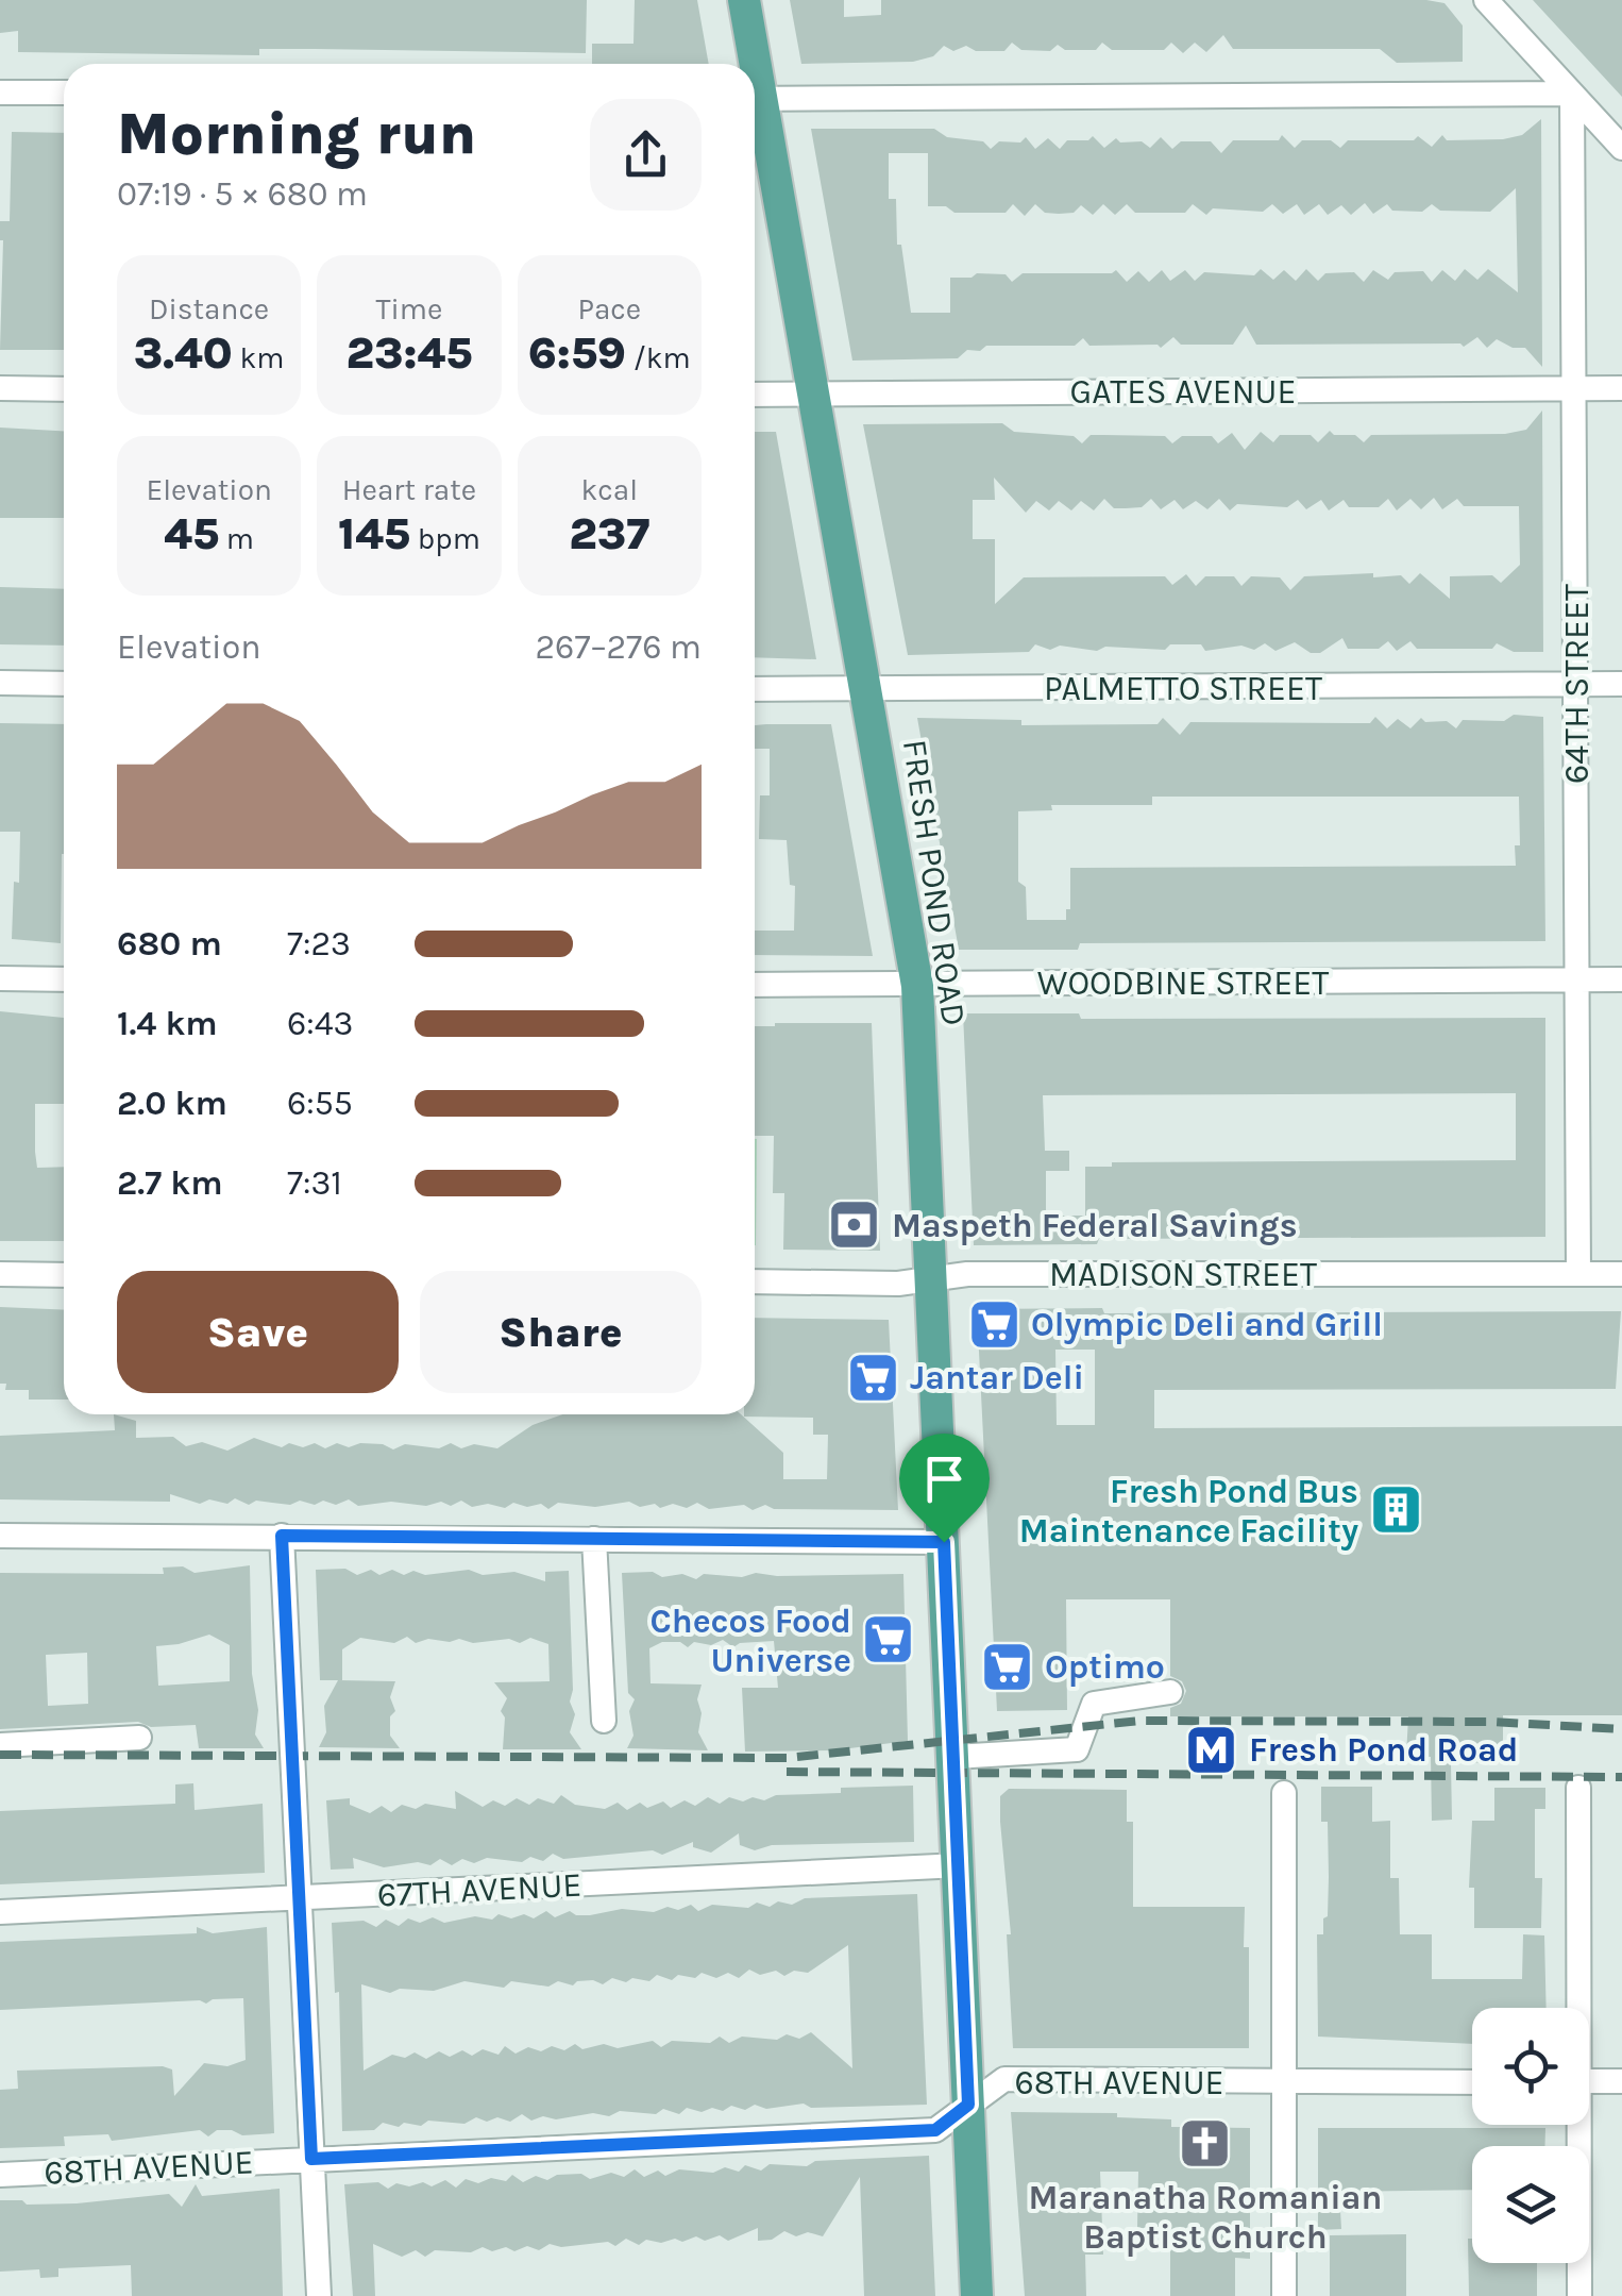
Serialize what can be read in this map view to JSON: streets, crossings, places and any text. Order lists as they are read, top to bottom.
{
  "streets": {
    "main road": ["FRESH POND ROAD"],
    "street": [
      "GATES AVENUE",
      "64TH STREET",
      "PALMETTO STREET",
      "WOODBINE STREET",
      "MADISON STREET",
      "67TH AVENUE",
      "68TH AVENUE"
    ]
  },
  "crossings": [
    ["GATES AVENUE", "64TH STREET"],
    ["GATES AVENUE", "FRESH POND ROAD"],
    ["64TH STREET", "PALMETTO STREET"],
    ["64TH STREET", "WOODBINE STREET"],
    ["64TH STREET", "MADISON STREET"],
    ["PALMETTO STREET", "FRESH POND ROAD"],
    ["FRESH POND ROAD", "WOODBINE STREET"],
    ["FRESH POND ROAD", "MADISON STREET"],
    ["FRESH POND ROAD", "67TH AVENUE"],
    ["FRESH POND ROAD", "68TH AVENUE"]
  ],
  "places": {
    "bank": ["Maspeth Federal Savings"],
    "supermarket": [
      "Olympic Deli and Grill",
      "Jantar Deli",
      "Checos Food Universe",
      "Optimo"
    ],
    "building": ["Fresh Pond Bus Maintenance Facility"],
    "metro station": ["Fresh Pond Road"],
    "church": ["Maranatha Romanian Baptist Church"]
  },
  "page": {
    "heading": ["Morning run", "07:19 · 5 × 680 m"],
    "stats": [
      ["Distance", "3.40 km"],
      ["Time", "23:45"],
      ["Pace", "6:59 /km"],
      ["Elevation", "45 m"],
      ["Heart rate", "145 bpm"],
      ["kcal", "237"]
    ],
    "chart": ["Elevation", "267–276 m"],
    "list": [
      {
        "name": "680 m",
        "note": "7:23"
      },
      {
        "name": "1.4 km",
        "note": "6:43"
      },
      {
        "name": "2.0 km",
        "note": "6:55"
      },
      {
        "name": "2.7 km",
        "note": "7:31"
      }
    ],
    "buttons": ["Save", "Share"]
  }
}
